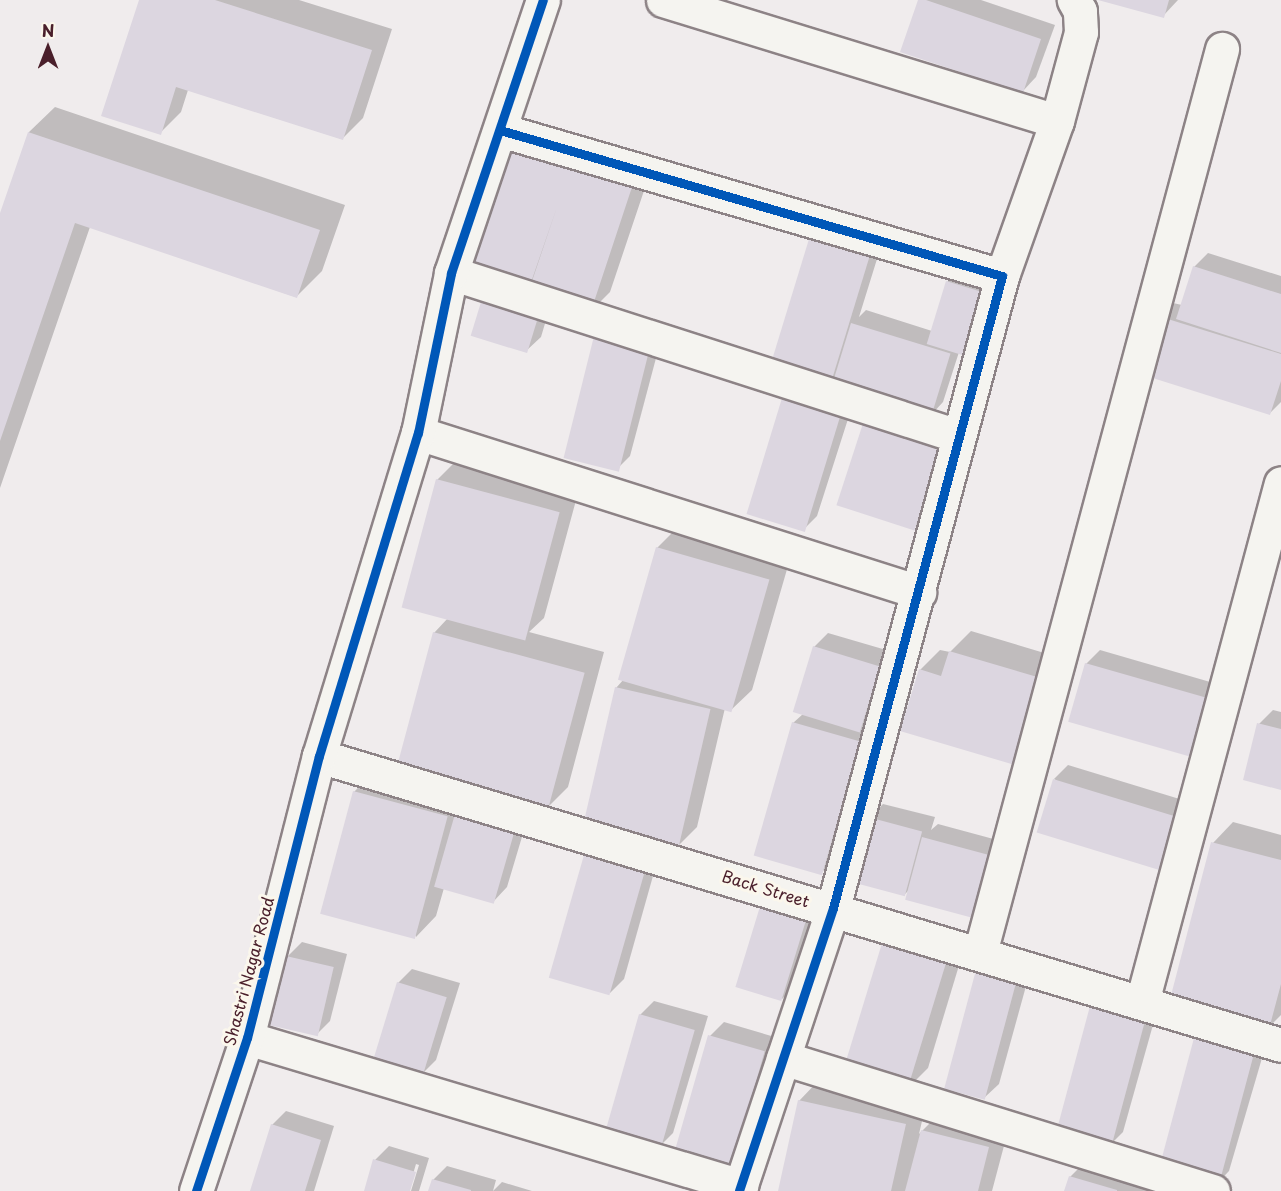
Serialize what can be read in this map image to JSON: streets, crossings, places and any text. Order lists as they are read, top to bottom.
{
  "streets": {
    "street": ["Back Street", "Shastri Nagar Road"]
  },
  "crossings": [
    ["Back Street", "Shastri Nagar Road"]
  ],
  "north": "top"
}
